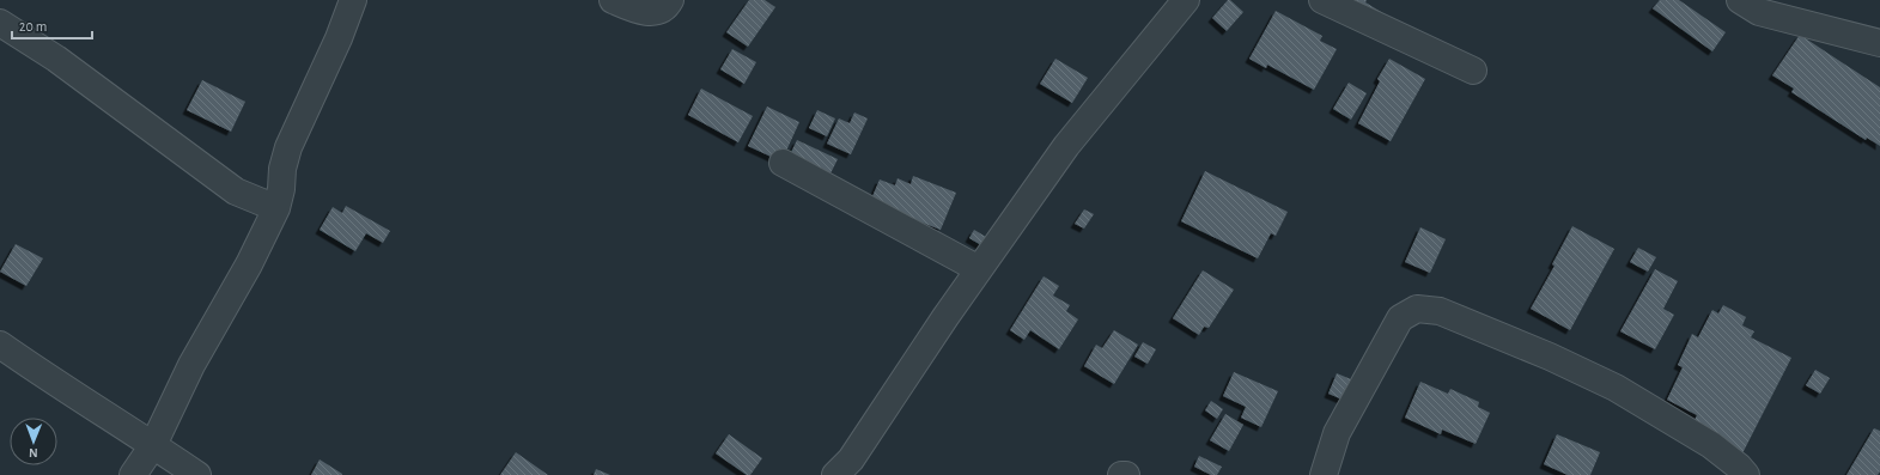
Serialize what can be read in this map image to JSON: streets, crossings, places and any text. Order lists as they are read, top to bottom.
{
  "scale_bar": "20 m",
  "north": "bottom"
}
